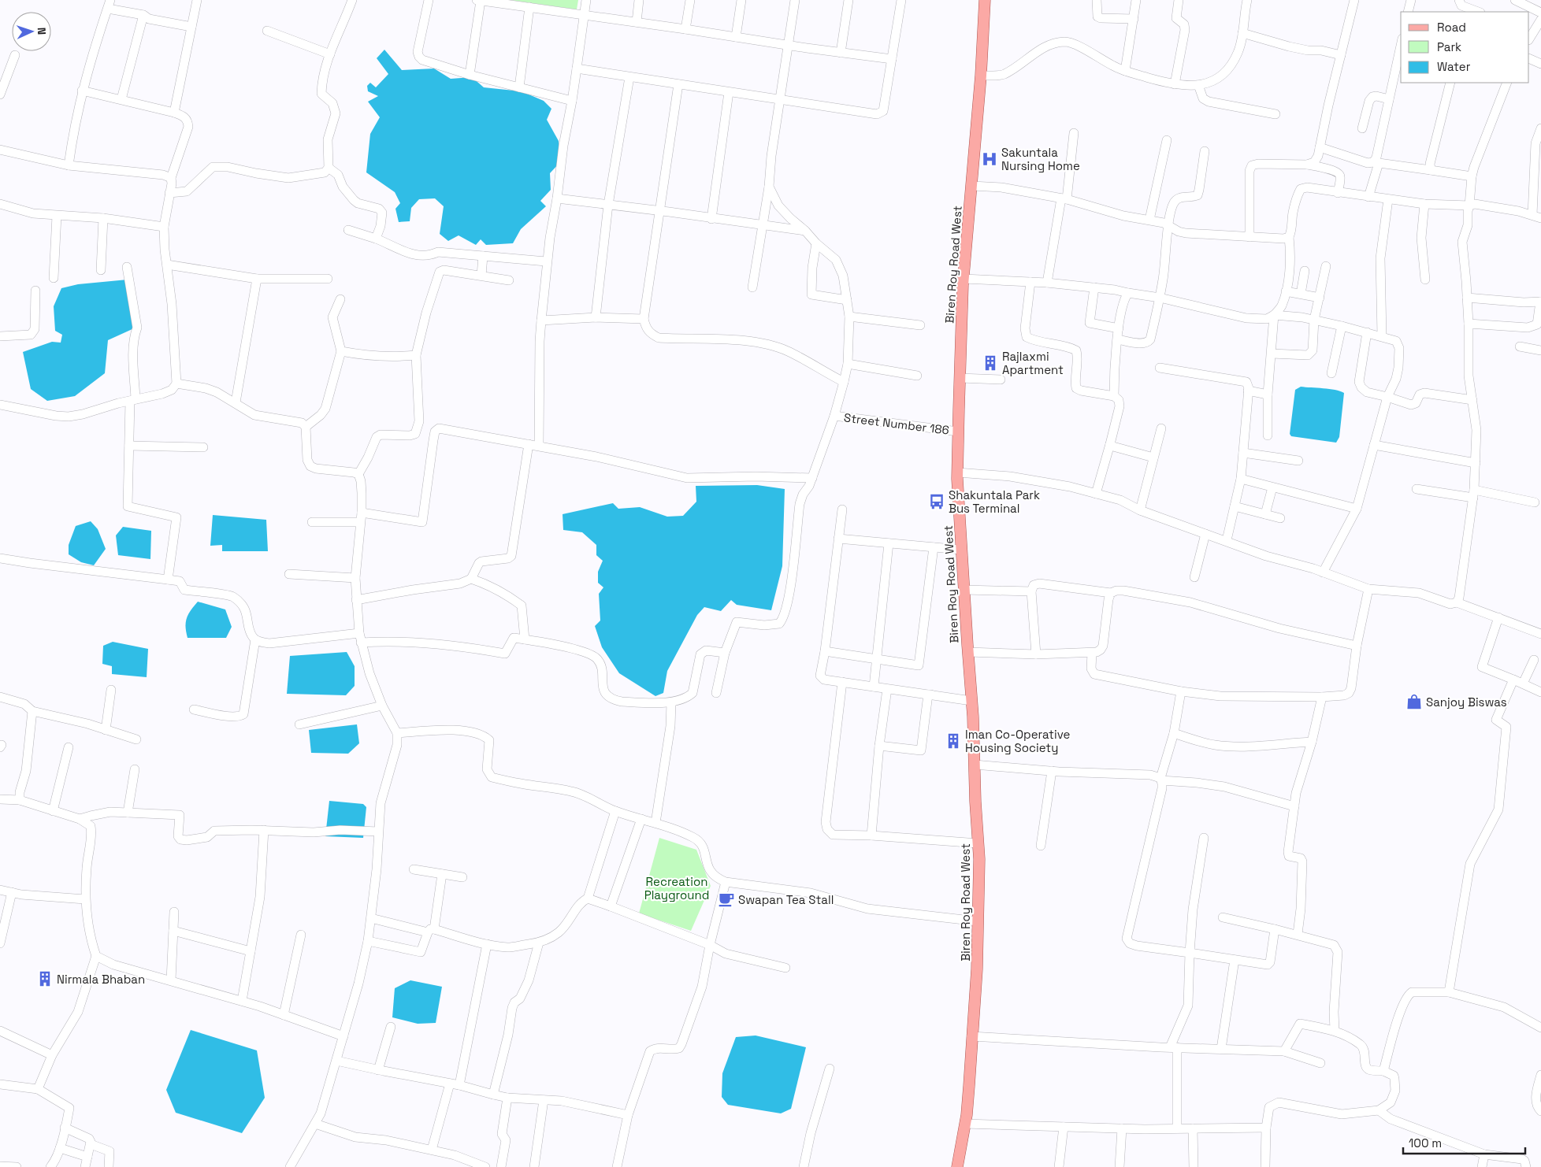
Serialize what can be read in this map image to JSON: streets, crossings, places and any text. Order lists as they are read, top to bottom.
{
  "streets": {
    "main road": ["Biren Roy Road West"],
    "street": ["Street Number 186"]
  },
  "crossings": [
    ["Biren Roy Road West", "Street Number 186"]
  ],
  "parks": ["Recreation Playground"],
  "places": {
    "hospital": ["Sakuntala Nursing Home"],
    "building": ["Rajlaxmi Apartment", "Iman Co-Operative Housing Society", "Nirmala Bhaban"],
    "bus stop": ["Shakuntala Park Bus Terminal"],
    "shop": ["Sanjoy Biswas"],
    "cafe": ["Swapan Tea Stall"]
  },
  "legend": ["Road", "Park", "Water"],
  "scale_bar": "100 m",
  "north": "right"
}
